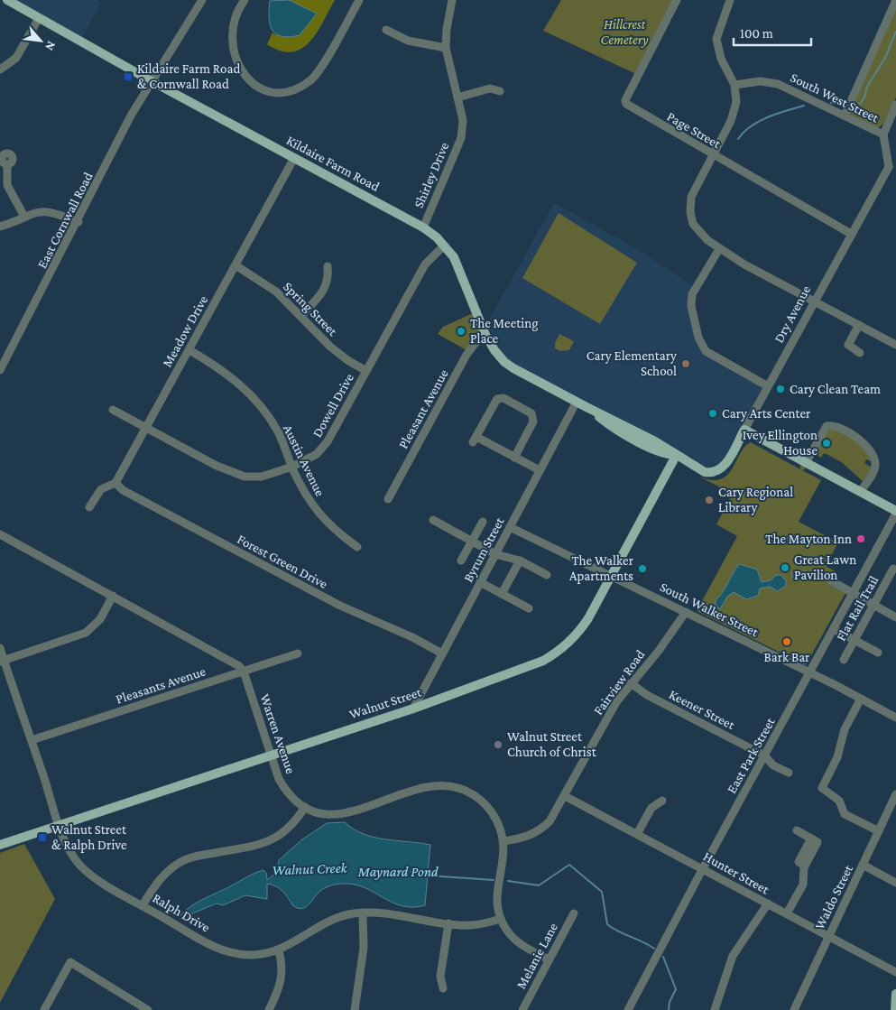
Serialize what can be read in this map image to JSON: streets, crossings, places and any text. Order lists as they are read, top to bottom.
{
  "streets": {
    "main road": ["Kildaire Farm Road", "Dry Avenue", "Walnut Street"],
    "street": [
      "South West Street",
      "Page Street",
      "Shirley Drive",
      "East Cornwall Road",
      "Spring Street",
      "Meadow Drive",
      "Dowell Drive",
      "Pleasant Avenue",
      "Austin Avenue",
      "Byrum Street",
      "Forest Green Drive",
      "Flat Rail Trail",
      "South Walker Street",
      "Fairview Road",
      "Pleasants Avenue",
      "Keener Street",
      "Warren Avenue",
      "East Park Street",
      "Hunter Street",
      "Waldo Street",
      "Ralph Drive",
      "Melanie Lane"
    ]
  },
  "crossings": [
    ["South West Street", "Dry Avenue"],
    ["Page Street", "Dry Avenue"],
    ["Kildaire Farm Road", "Shirley Drive"],
    ["Kildaire Farm Road", "East Cornwall Road"],
    ["Kildaire Farm Road", "Dry Avenue"],
    ["Kildaire Farm Road", "Meadow Drive"],
    ["Kildaire Farm Road", "Dowell Drive"],
    ["Kildaire Farm Road", "Pleasant Avenue"],
    ["Kildaire Farm Road", "Byrum Street"],
    ["Kildaire Farm Road", "Walnut Street"],
    ["Spring Street", "Meadow Drive"],
    ["Spring Street", "Dowell Drive"],
    ["Meadow Drive", "Dowell Drive"],
    ["Meadow Drive", "Austin Avenue"],
    ["Meadow Drive", "Forest Green Drive"],
    ["Dowell Drive", "Austin Avenue"],
    ["Byrum Street", "Forest Green Drive"],
    ["Byrum Street", "South Walker Street"],
    ["Byrum Street", "Walnut Street"],
    ["South Walker Street", "Fairview Road"],
    ["South Walker Street", "Walnut Street"],
    ["South Walker Street", "East Park Street"],
    ["Fairview Road", "Keener Street"],
    ["Fairview Road", "Warren Avenue"],
    ["Fairview Road", "Hunter Street"],
    ["Pleasants Avenue", "Warren Avenue"],
    ["Pleasants Avenue", "Ralph Drive"],
    ["Walnut Street", "Warren Avenue"],
    ["Walnut Street", "Ralph Drive"],
    ["Keener Street", "East Park Street"],
    ["Warren Avenue", "Ralph Drive"],
    ["Warren Avenue", "Melanie Lane"],
    ["East Park Street", "Hunter Street"],
    ["Hunter Street", "Waldo Street"]
  ],
  "water": ["Walnut Creek", "Maynard Pond"],
  "parks": ["Hillcrest Cemetery"],
  "places": {
    "transit": ["Kildaire Farm Road & Cornwall Road", "Walnut Street & Ralph Drive"],
    "other": [
      "The Meeting Place",
      "Cary Elementary School",
      "Cary Clean Team",
      "Cary Arts Center",
      "Ivey Ellington House",
      "Cary Regional Library",
      "The Mayton Inn",
      "Great Lawn Pavilion",
      "The Walker Apartments",
      "Bark Bar",
      "Walnut Street Church of Christ"
    ]
  },
  "scale_bar": "100 m",
  "north": "bottom right"
}
